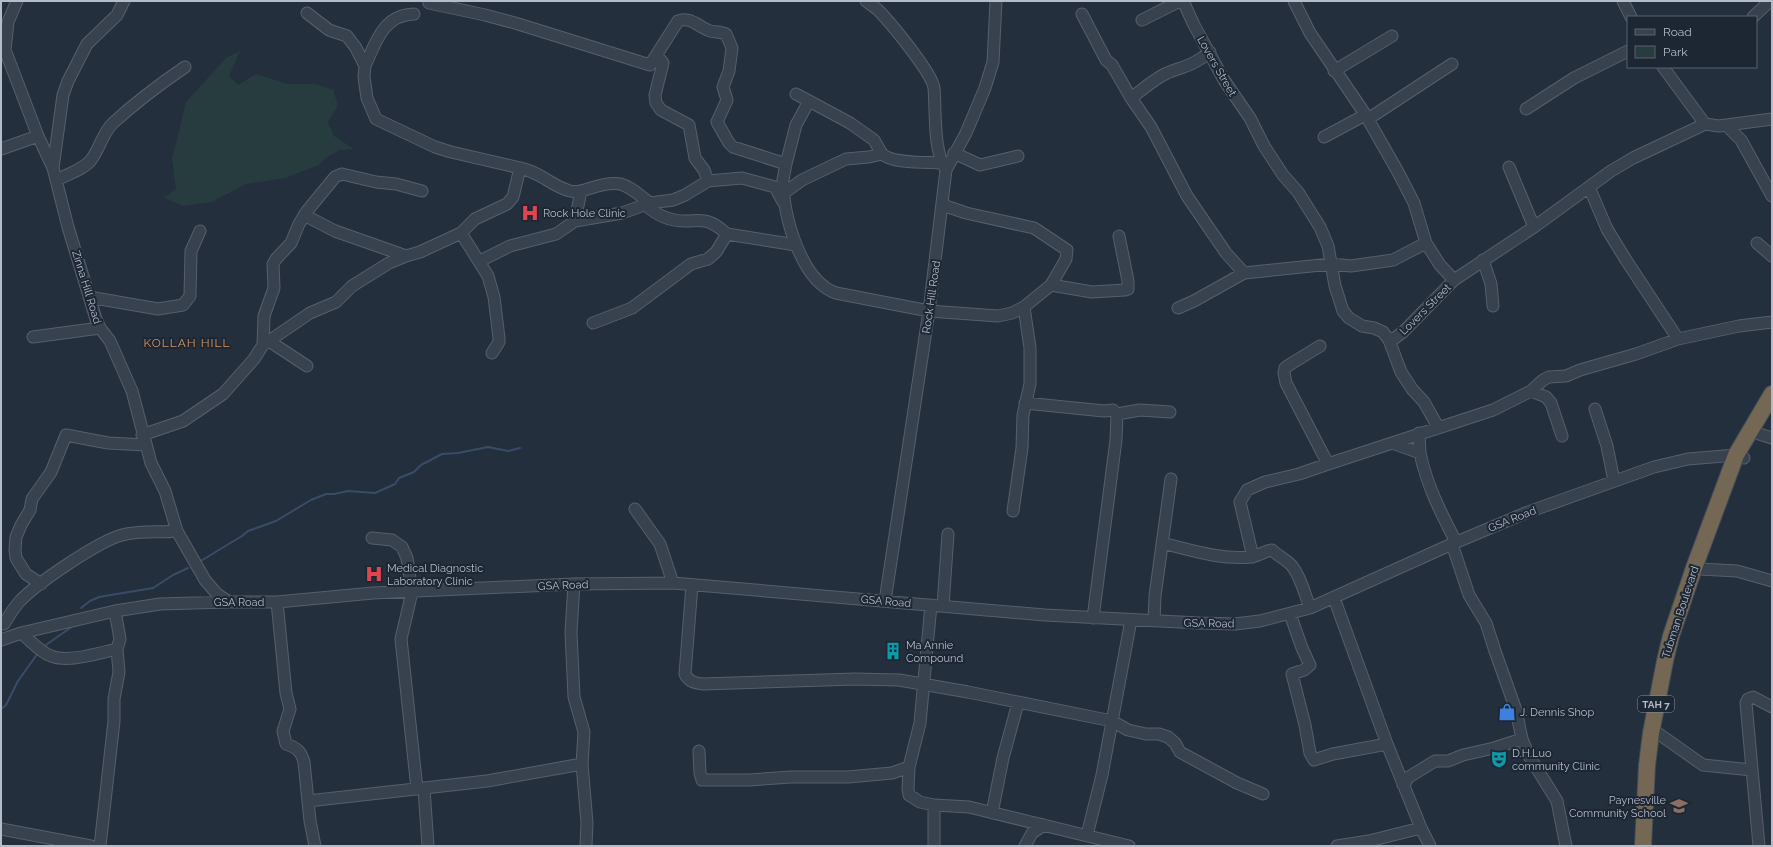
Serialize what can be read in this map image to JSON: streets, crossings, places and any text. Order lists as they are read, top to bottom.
{
  "streets": {
    "highway": ["Tubman Boulevard", "TAH 7"],
    "street": [
      "Lovers Street",
      "Zinna Hill Road",
      "Rock Hill Road",
      "GSA Road"
    ]
  },
  "crossings": [
    ["Zinna Hill Road", "GSA Road"],
    ["Rock Hill Road", "GSA Road"],
    ["GSA Road", "Tubman Boulevard"]
  ],
  "districts": ["KOLLAH HILL"],
  "places": {
    "hospital": ["Rock Hole Clinic", "Medical Diagnostic Laboratory Clinic"],
    "building": ["Ma Annie Compound"],
    "shop": ["J. Dennis Shop"],
    "theatre": ["D.H.Luo community Clinic"],
    "school or university": ["Paynesville Community School"]
  },
  "legend": ["Road", "Park"]
}
